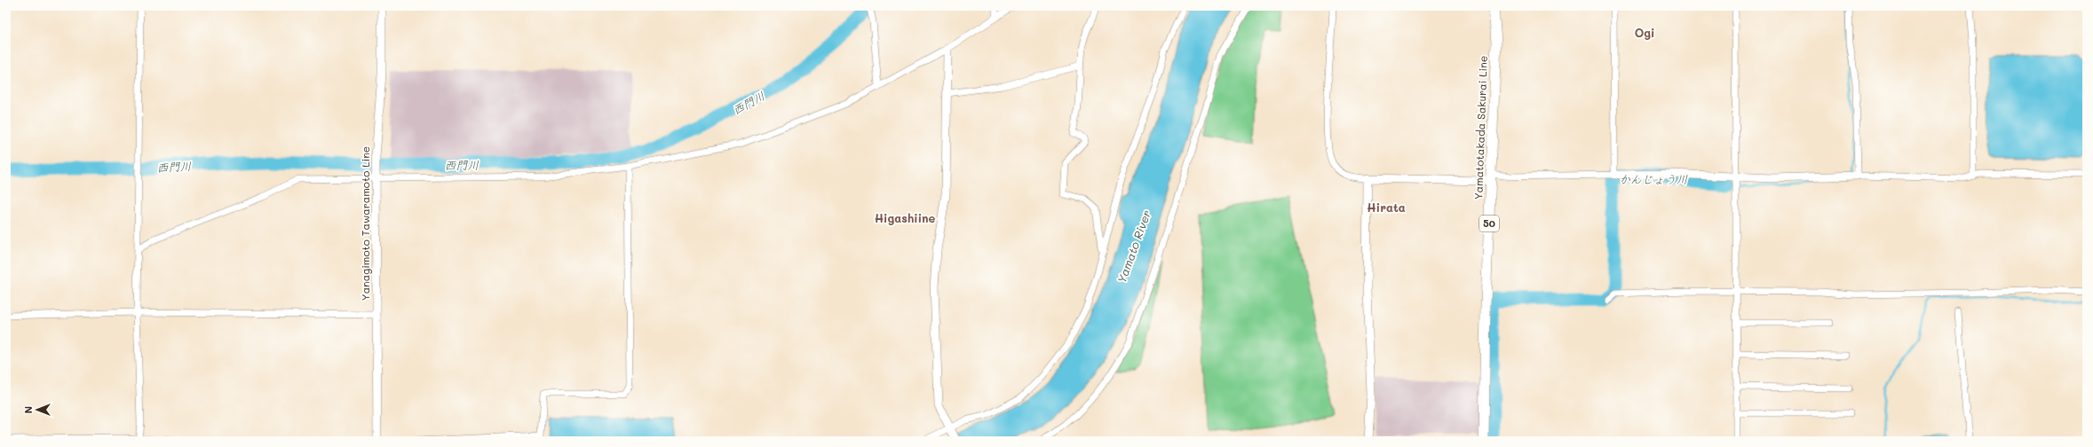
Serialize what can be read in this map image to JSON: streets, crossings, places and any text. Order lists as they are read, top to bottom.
{
  "streets": {
    "main road": ["Yamatotakada Sakurai Line", "50"],
    "street": ["Yanagimoto Tawaramoto Line"]
  },
  "districts": ["Ogi", "Hirata", "Higashiine"],
  "water": ["西門川", "かんじょう川", "Yamato River"],
  "north": "left"
}
